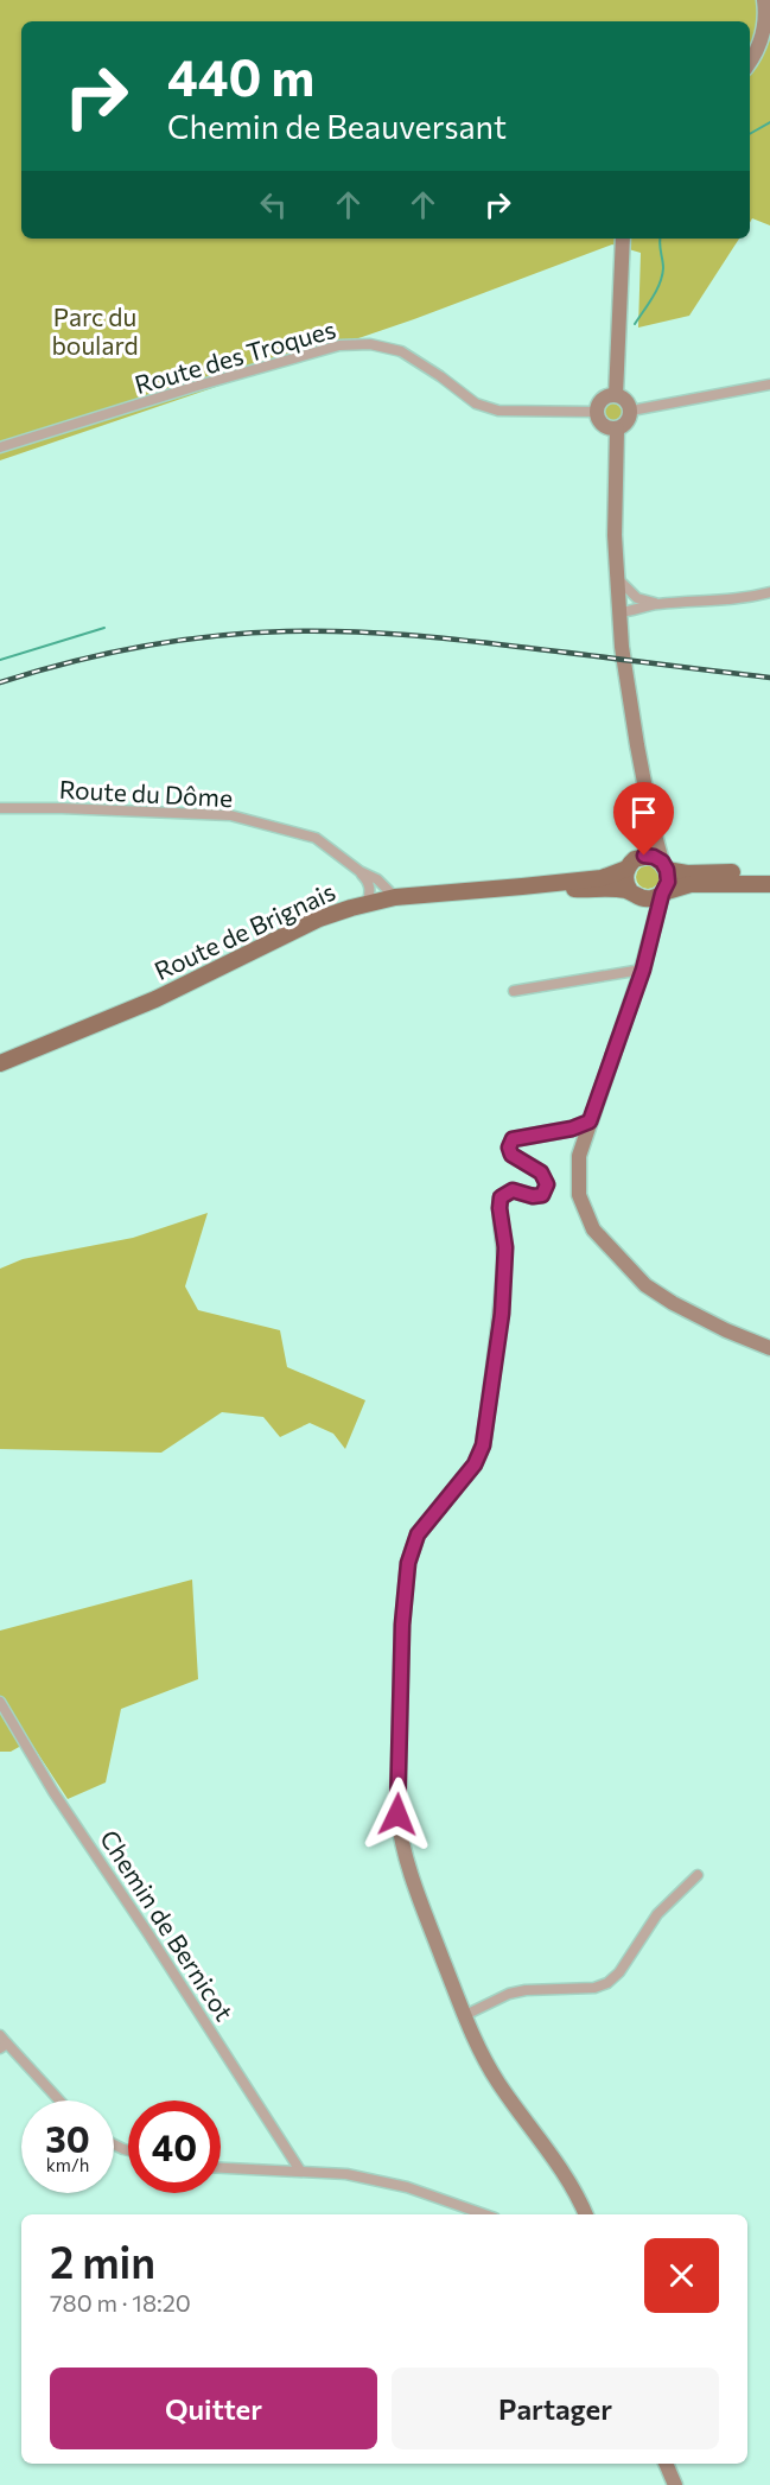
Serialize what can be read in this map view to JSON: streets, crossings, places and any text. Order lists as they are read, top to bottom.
{
  "streets": {
    "main road": ["Route de Brignais"],
    "street": ["Route des Troques", "Route du Dôme", "Chemin de Bernicot"]
  },
  "crossings": [
    ["Route du Dôme", "Route de Brignais"]
  ],
  "parks": ["Parc du boulard"],
  "page": {
    "turn": ["440 m", "Chemin de Beauversant"],
    "speed": "30 km/h",
    "limit": "40",
    "heading": ["2 min", "780 m · 18:20"],
    "buttons": ["Quitter", "Partager"]
  }
}
